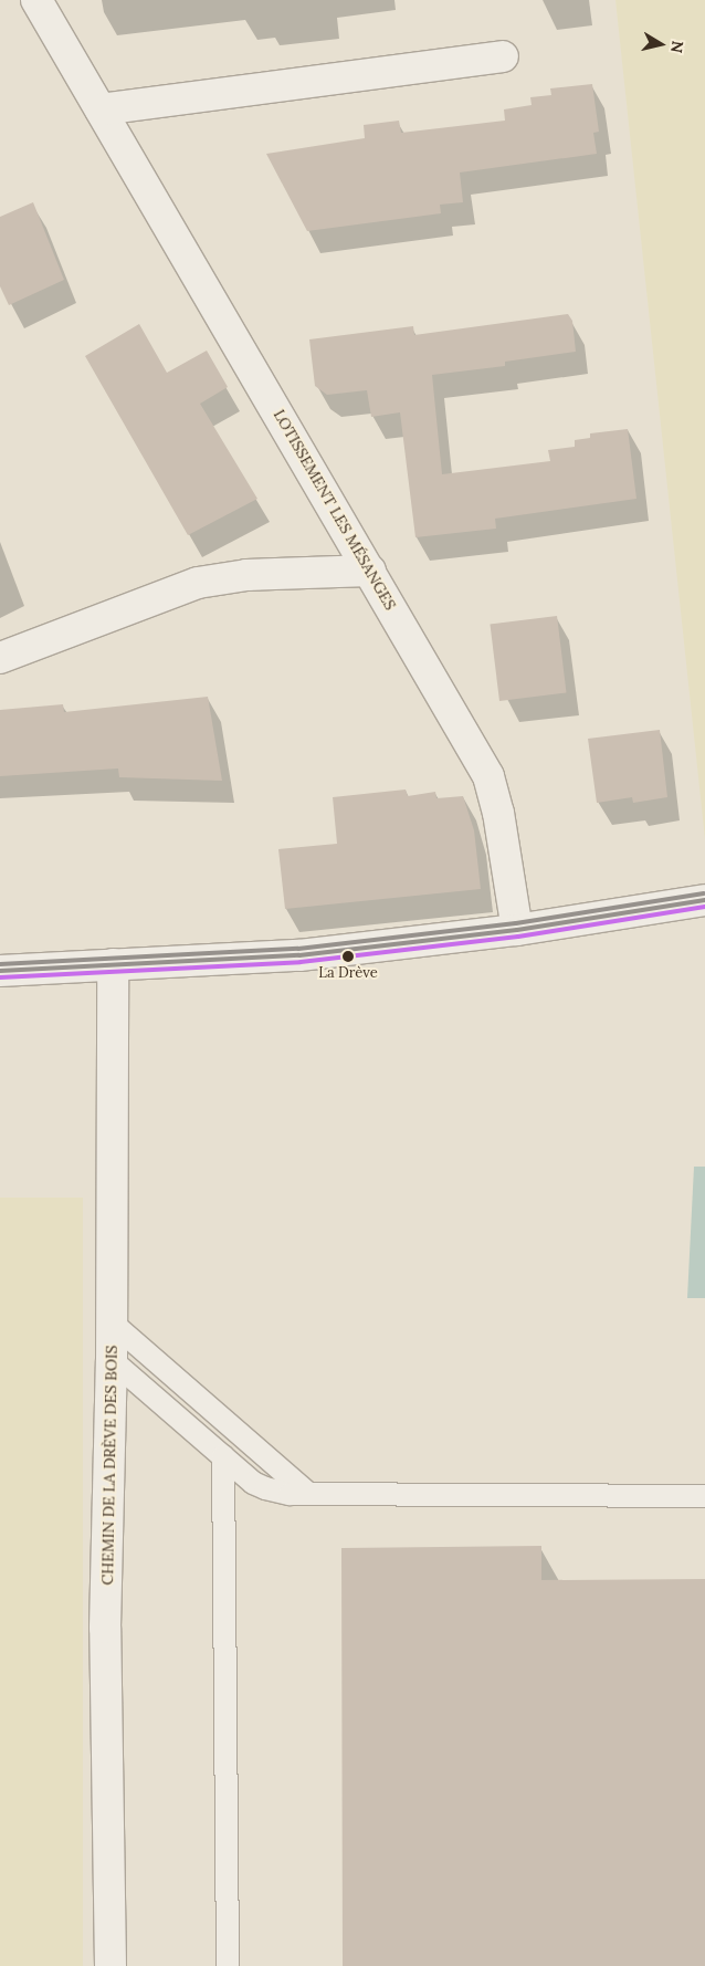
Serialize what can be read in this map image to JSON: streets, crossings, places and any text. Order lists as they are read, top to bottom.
{
  "streets": {
    "street": ["LOTISSEMENT LES MÉSANGES", "CHEMIN DE LA DRÈVE DES BOIS"]
  },
  "places": ["La Drève"],
  "north": "right"
}
